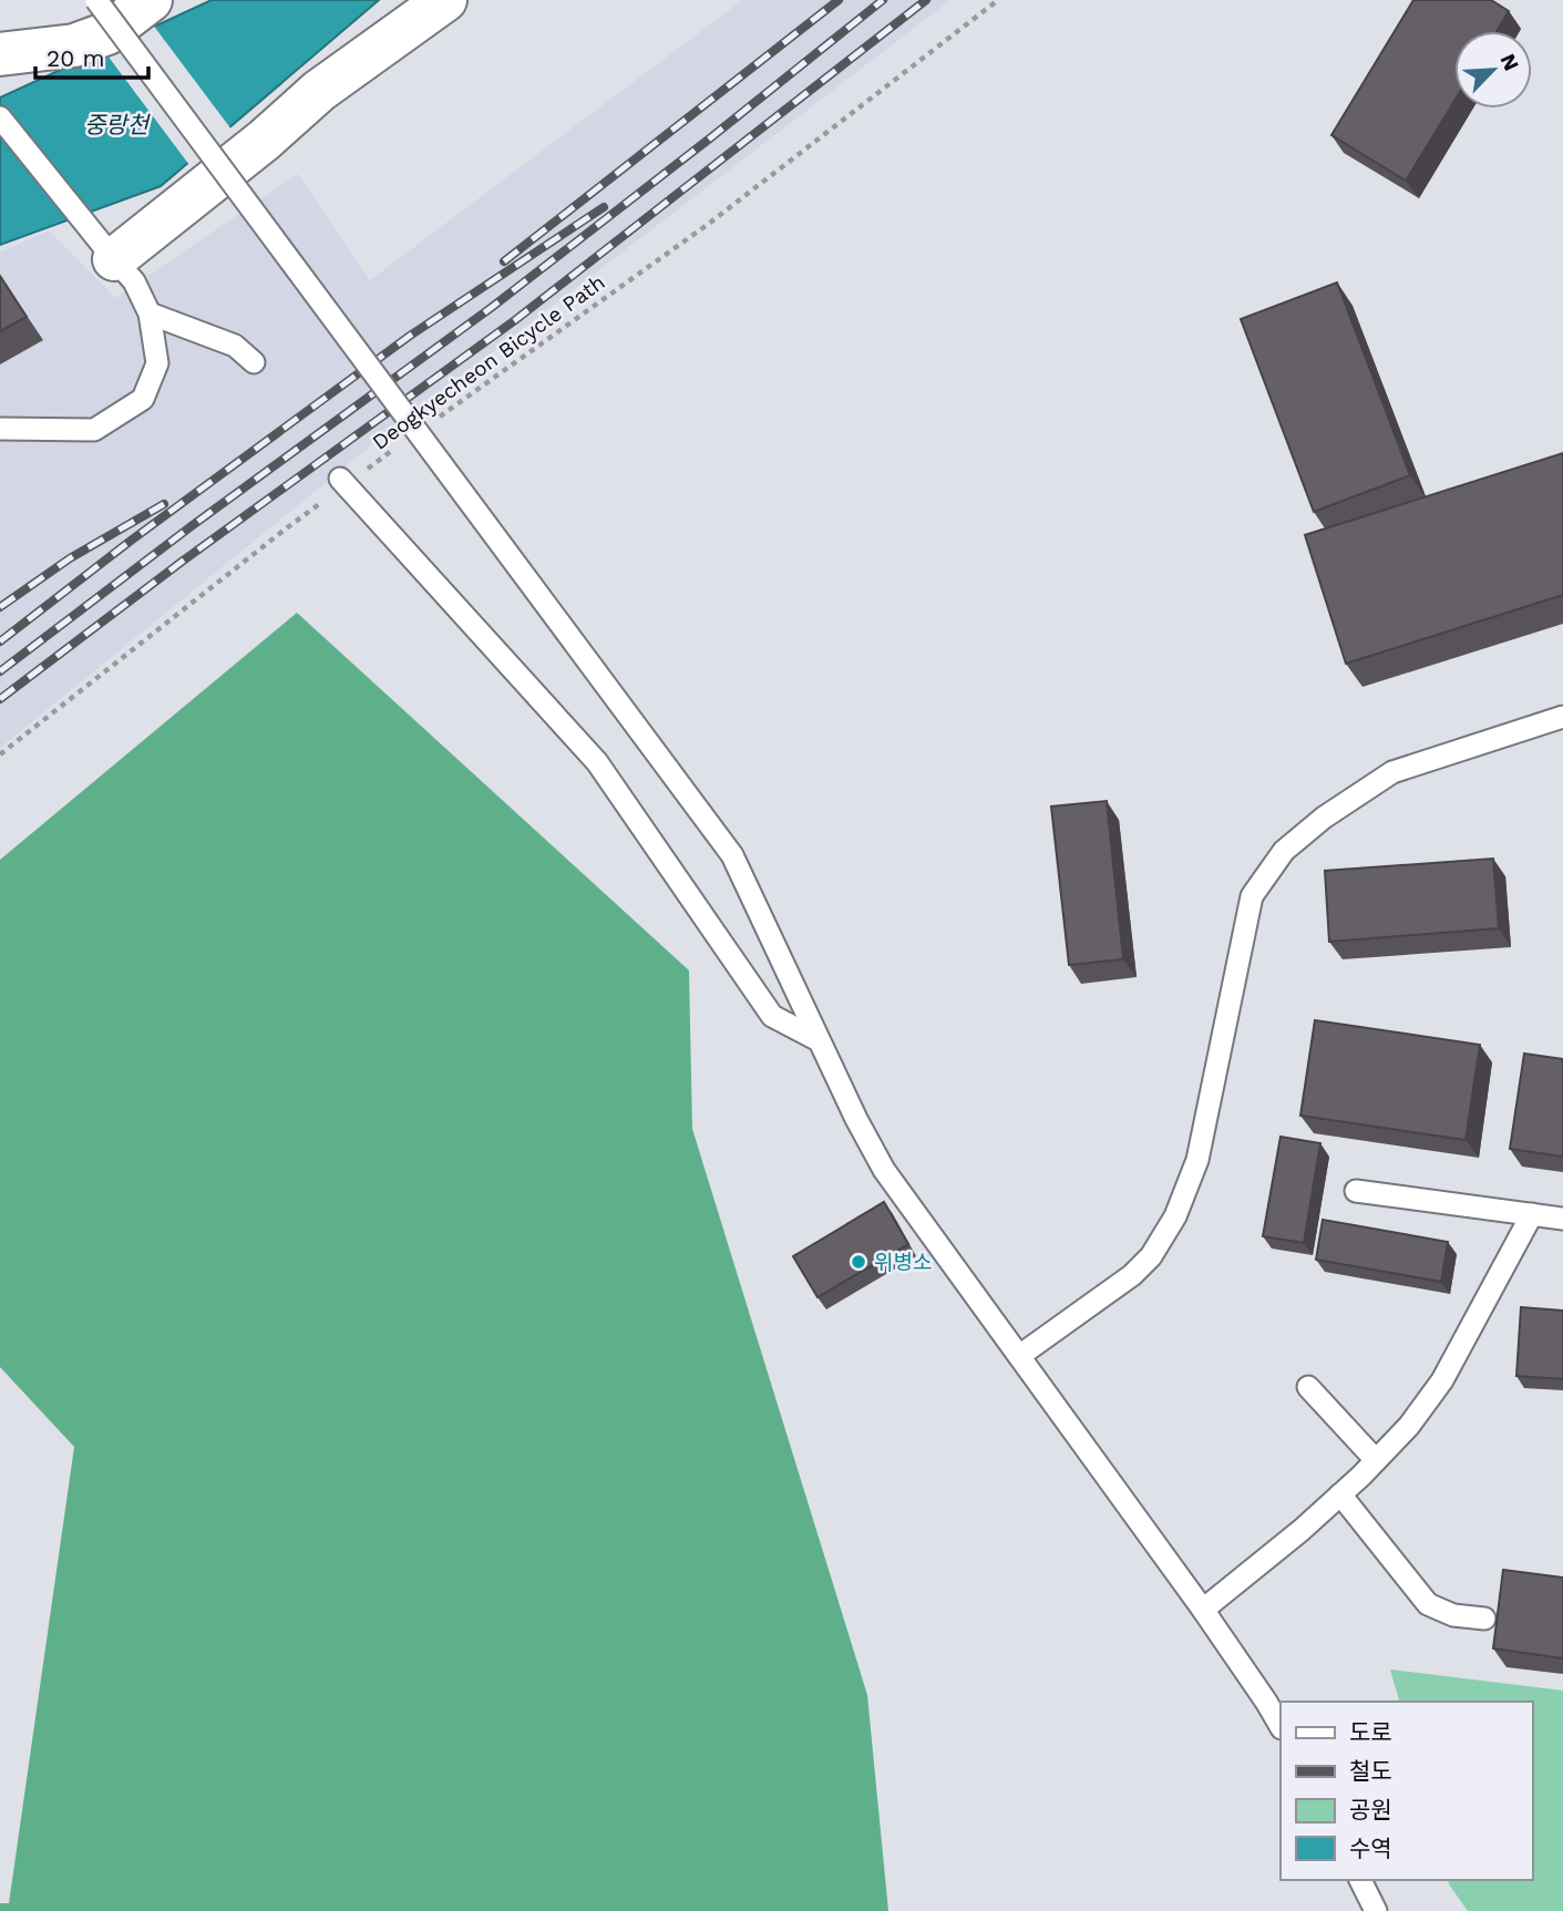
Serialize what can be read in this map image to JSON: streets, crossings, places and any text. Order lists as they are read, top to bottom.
{
  "streets": {
    "path": ["Deogkyecheon Bicycle Path"]
  },
  "water": ["중랑천"],
  "places": ["위병소"],
  "legend": [
    "도로",
    "철도",
    "공원",
    "수역"
  ],
  "scale_bar": "20 m",
  "north": "top right"
}
